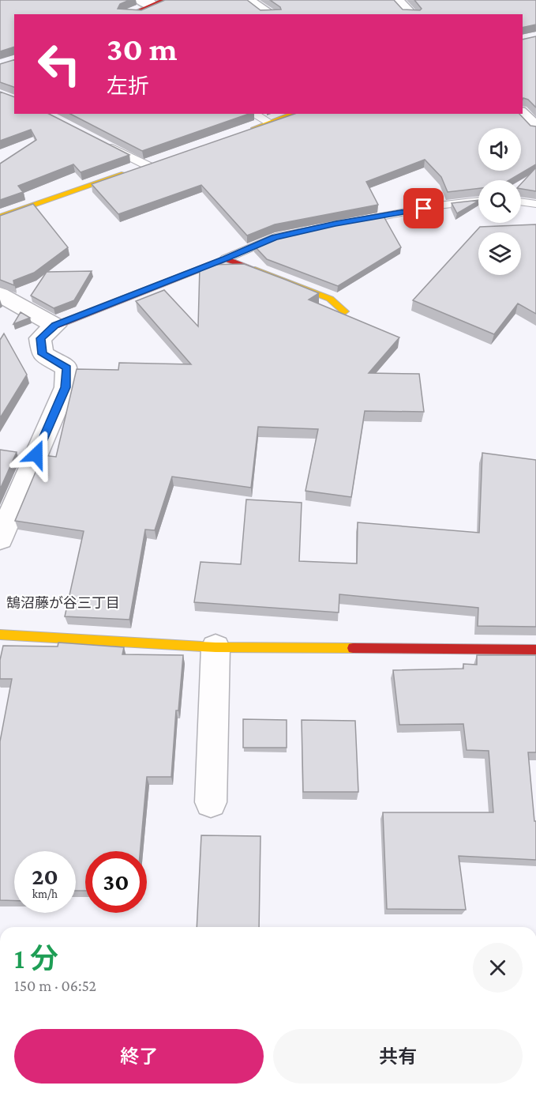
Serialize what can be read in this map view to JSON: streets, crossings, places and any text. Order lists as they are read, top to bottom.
{
  "districts": ["鵠沼藤が谷三丁目"],
  "page": {
    "turn": ["30 m", "左折"],
    "speed": "20 km/h",
    "limit": "30",
    "heading": ["1 分", "150 m · 06:52"],
    "buttons": ["終了", "共有"]
  }
}
